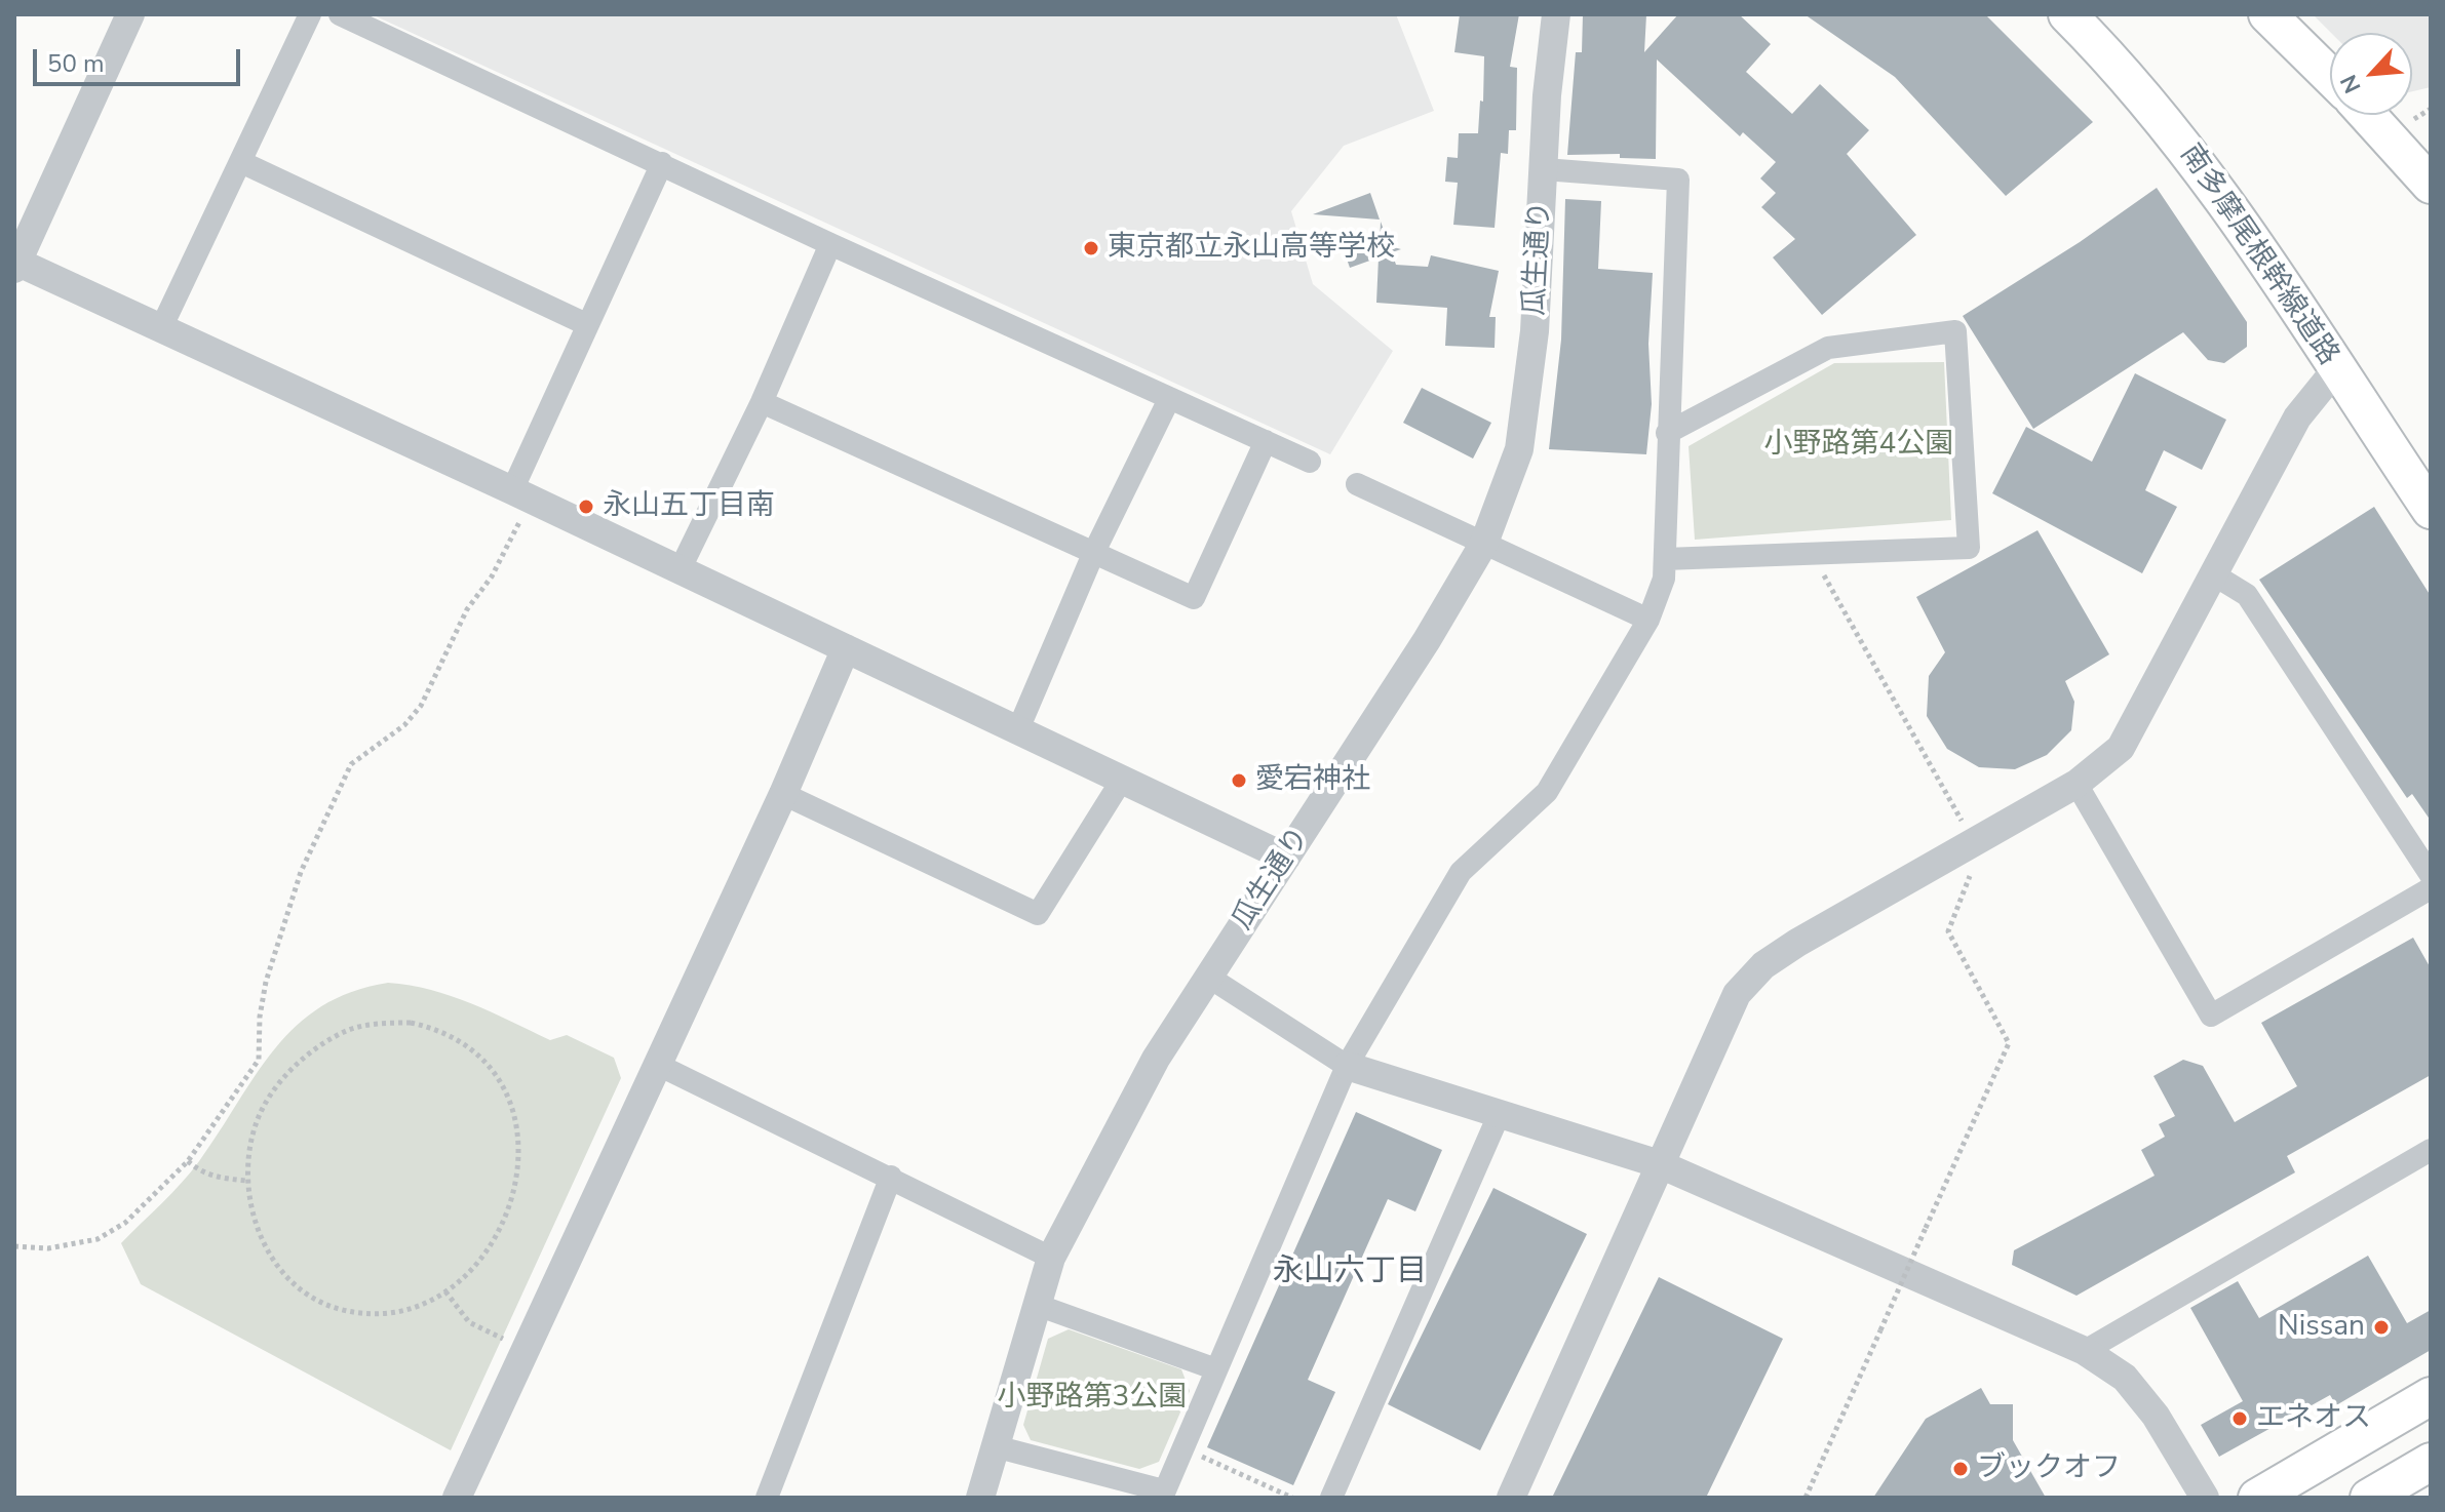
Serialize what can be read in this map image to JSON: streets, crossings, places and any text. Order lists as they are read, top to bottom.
{
  "streets": {
    "main road": ["南多摩尾根幹線道路"],
    "street": ["瓜生通り"]
  },
  "districts": ["永山六丁目"],
  "parks": ["小野路第4公園", "小野路第3公園"],
  "places": [
    "東京都立永山高等学校",
    "永山五丁目南",
    "愛宕神社",
    "Nissan",
    "エネオス",
    "ブックオフ"
  ],
  "scale_bar": "50 m",
  "north": "bottom left"
}
